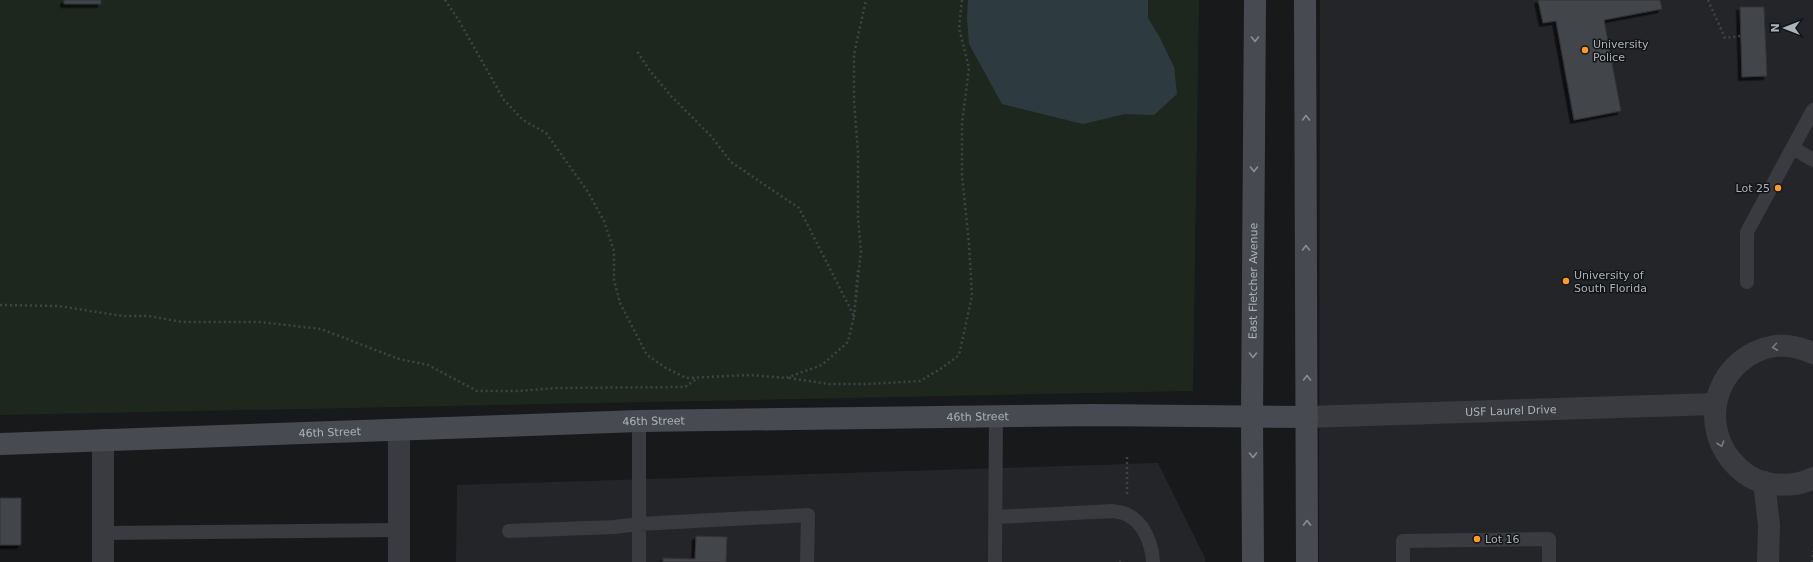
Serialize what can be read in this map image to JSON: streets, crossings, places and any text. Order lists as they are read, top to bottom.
{
  "streets": {
    "street": ["East Fletcher Avenue", "USF Laurel Drive", "46th Street"]
  },
  "crossings": [
    ["East Fletcher Avenue", "46th Street"],
    ["USF Laurel Drive", "46th Street"]
  ],
  "places": [
    "University Police",
    "Lot 25",
    "University of South Florida",
    "Lot 16"
  ],
  "north": "left"
}
